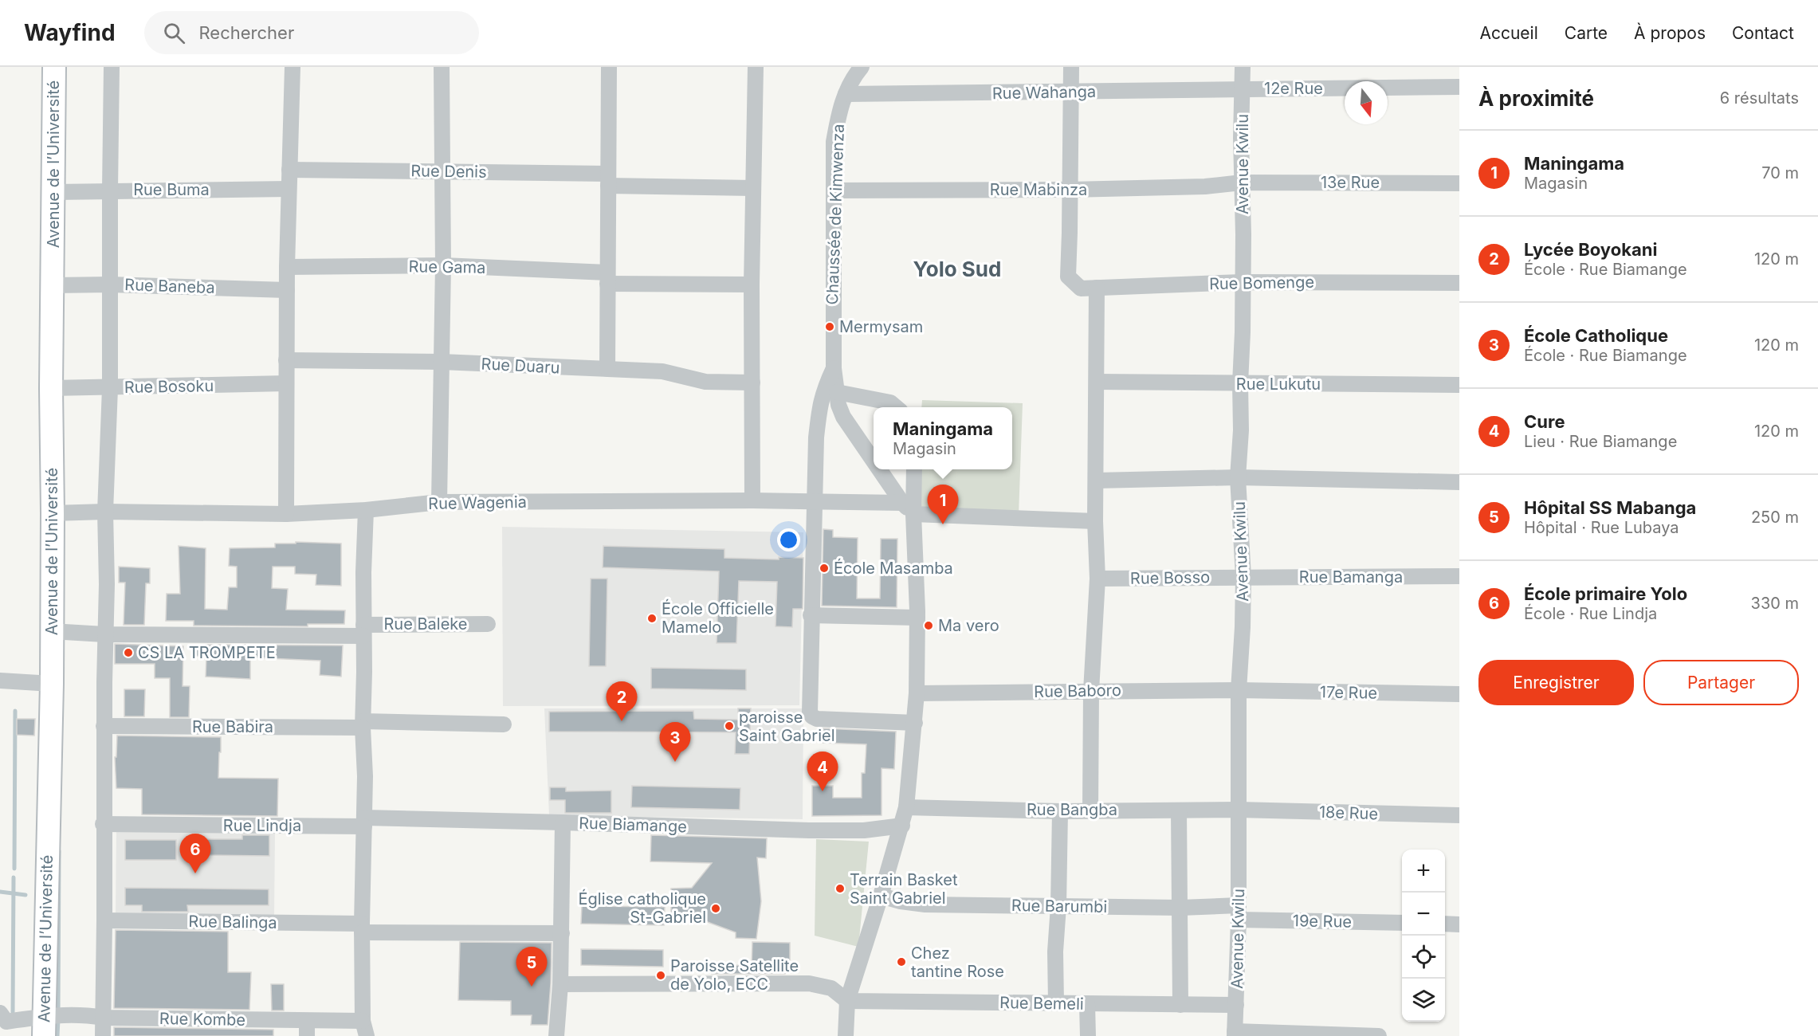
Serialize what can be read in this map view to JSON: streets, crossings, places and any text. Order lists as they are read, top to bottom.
{
  "streets": {
    "main road": ["Avenue de l’Université"],
    "street": [
      "12e Rue",
      "Rue Wahanga",
      "Avenue Kwilu",
      "Rue Denis",
      "13e Rue",
      "Rue Buma",
      "Rue Mabinza",
      "Chaussée de Kimwenza",
      "Rue Gama",
      "Rue Bomenge",
      "Rue Baneba",
      "Rue Duaru",
      "Rue Lukutu",
      "Rue Bosoku",
      "Rue Wagenia",
      "Rue Bamanga",
      "Rue Bosso",
      "Rue Baleke",
      "Rue Baboro",
      "17e Rue",
      "Rue Babira",
      "Rue Bangba",
      "18e Rue",
      "Rue Biamange",
      "Rue Lindja",
      "Rue Barumbi",
      "19e Rue",
      "Rue Balinga",
      "Rue Bemeli",
      "Rue Kombe"
    ]
  },
  "crossings": [
    ["12e Rue", "Rue Wahanga"],
    ["12e Rue", "Avenue Kwilu"],
    ["Rue Wahanga", "Avenue Kwilu"],
    ["Rue Wahanga", "Chaussée de Kimwenza"],
    ["Avenue de l’Université", "Rue Buma"],
    ["Avenue de l’Université", "Rue Baneba"],
    ["Avenue de l’Université", "Rue Bosoku"],
    ["Avenue de l’Université", "Rue Wagenia"],
    ["Avenue de l’Université", "Rue Baleke"],
    ["Avenue de l’Université", "Rue Kombe"],
    ["Avenue Kwilu", "13e Rue"],
    ["Avenue Kwilu", "Rue Mabinza"],
    ["Avenue Kwilu", "Rue Bomenge"],
    ["Avenue Kwilu", "Rue Lukutu"],
    ["Avenue Kwilu", "Rue Bamanga"],
    ["Avenue Kwilu", "Rue Bosso"],
    ["Avenue Kwilu", "Rue Baboro"],
    ["Avenue Kwilu", "17e Rue"],
    ["Avenue Kwilu", "Rue Bangba"],
    ["Avenue Kwilu", "18e Rue"],
    ["Avenue Kwilu", "Rue Barumbi"],
    ["Avenue Kwilu", "19e Rue"],
    ["Avenue Kwilu", "Rue Bemeli"],
    ["13e Rue", "Rue Mabinza"],
    ["Rue Mabinza", "Chaussée de Kimwenza"],
    ["Rue Mabinza", "Rue Bomenge"],
    ["Chaussée de Kimwenza", "Rue Wagenia"],
    ["Rue Bamanga", "Rue Bosso"],
    ["Rue Baboro", "17e Rue"],
    ["Rue Bangba", "18e Rue"],
    ["Rue Biamange", "Rue Lindja"],
    ["Rue Barumbi", "19e Rue"]
  ],
  "districts": ["Yolo Sud"],
  "places": [
    "Mermysam",
    "École Masamba",
    "École Officielle Mamelo",
    "Ma vero",
    "CS LA TROMPETE",
    "paroisse Saint Gabriel",
    "Terrain Basket Saint Gabriel",
    "Église catholique St-Gabriel",
    "Chez tantine Rose",
    "Paroisse Satellite de Yolo, ECC"
  ],
  "north": "bottom",
  "page": {
    "header": "Wayfind",
    "search": "Rechercher",
    "nav": [
      "Accueil",
      "Carte",
      "À propos",
      "Contact"
    ],
    "heading": ["À proximité", "6 résultats"],
    "list": [
      {
        "mark": "1",
        "name": "Maningama",
        "note": "Magasin",
        "value": "70 m"
      },
      {
        "mark": "2",
        "name": "Lycée Boyokani",
        "note": "École · Rue Biamange",
        "value": "120 m"
      },
      {
        "mark": "3",
        "name": "École Catholique",
        "note": "École · Rue Biamange",
        "value": "120 m"
      },
      {
        "mark": "4",
        "name": "Cure",
        "note": "Lieu · Rue Biamange",
        "value": "120 m"
      },
      {
        "mark": "5",
        "name": "Hôpital SS Mabanga",
        "note": "Hôpital · Rue Lubaya",
        "value": "250 m"
      },
      {
        "mark": "6",
        "name": "École primaire Yolo",
        "note": "École · Rue Lindja",
        "value": "330 m"
      }
    ],
    "popup": ["Maningama", "Magasin"],
    "pins": [
      "1",
      "2",
      "3",
      "4",
      "6",
      "5"
    ],
    "buttons": ["Enregistrer", "Partager"],
    "map_buttons": ["+", "−"]
  }
}
